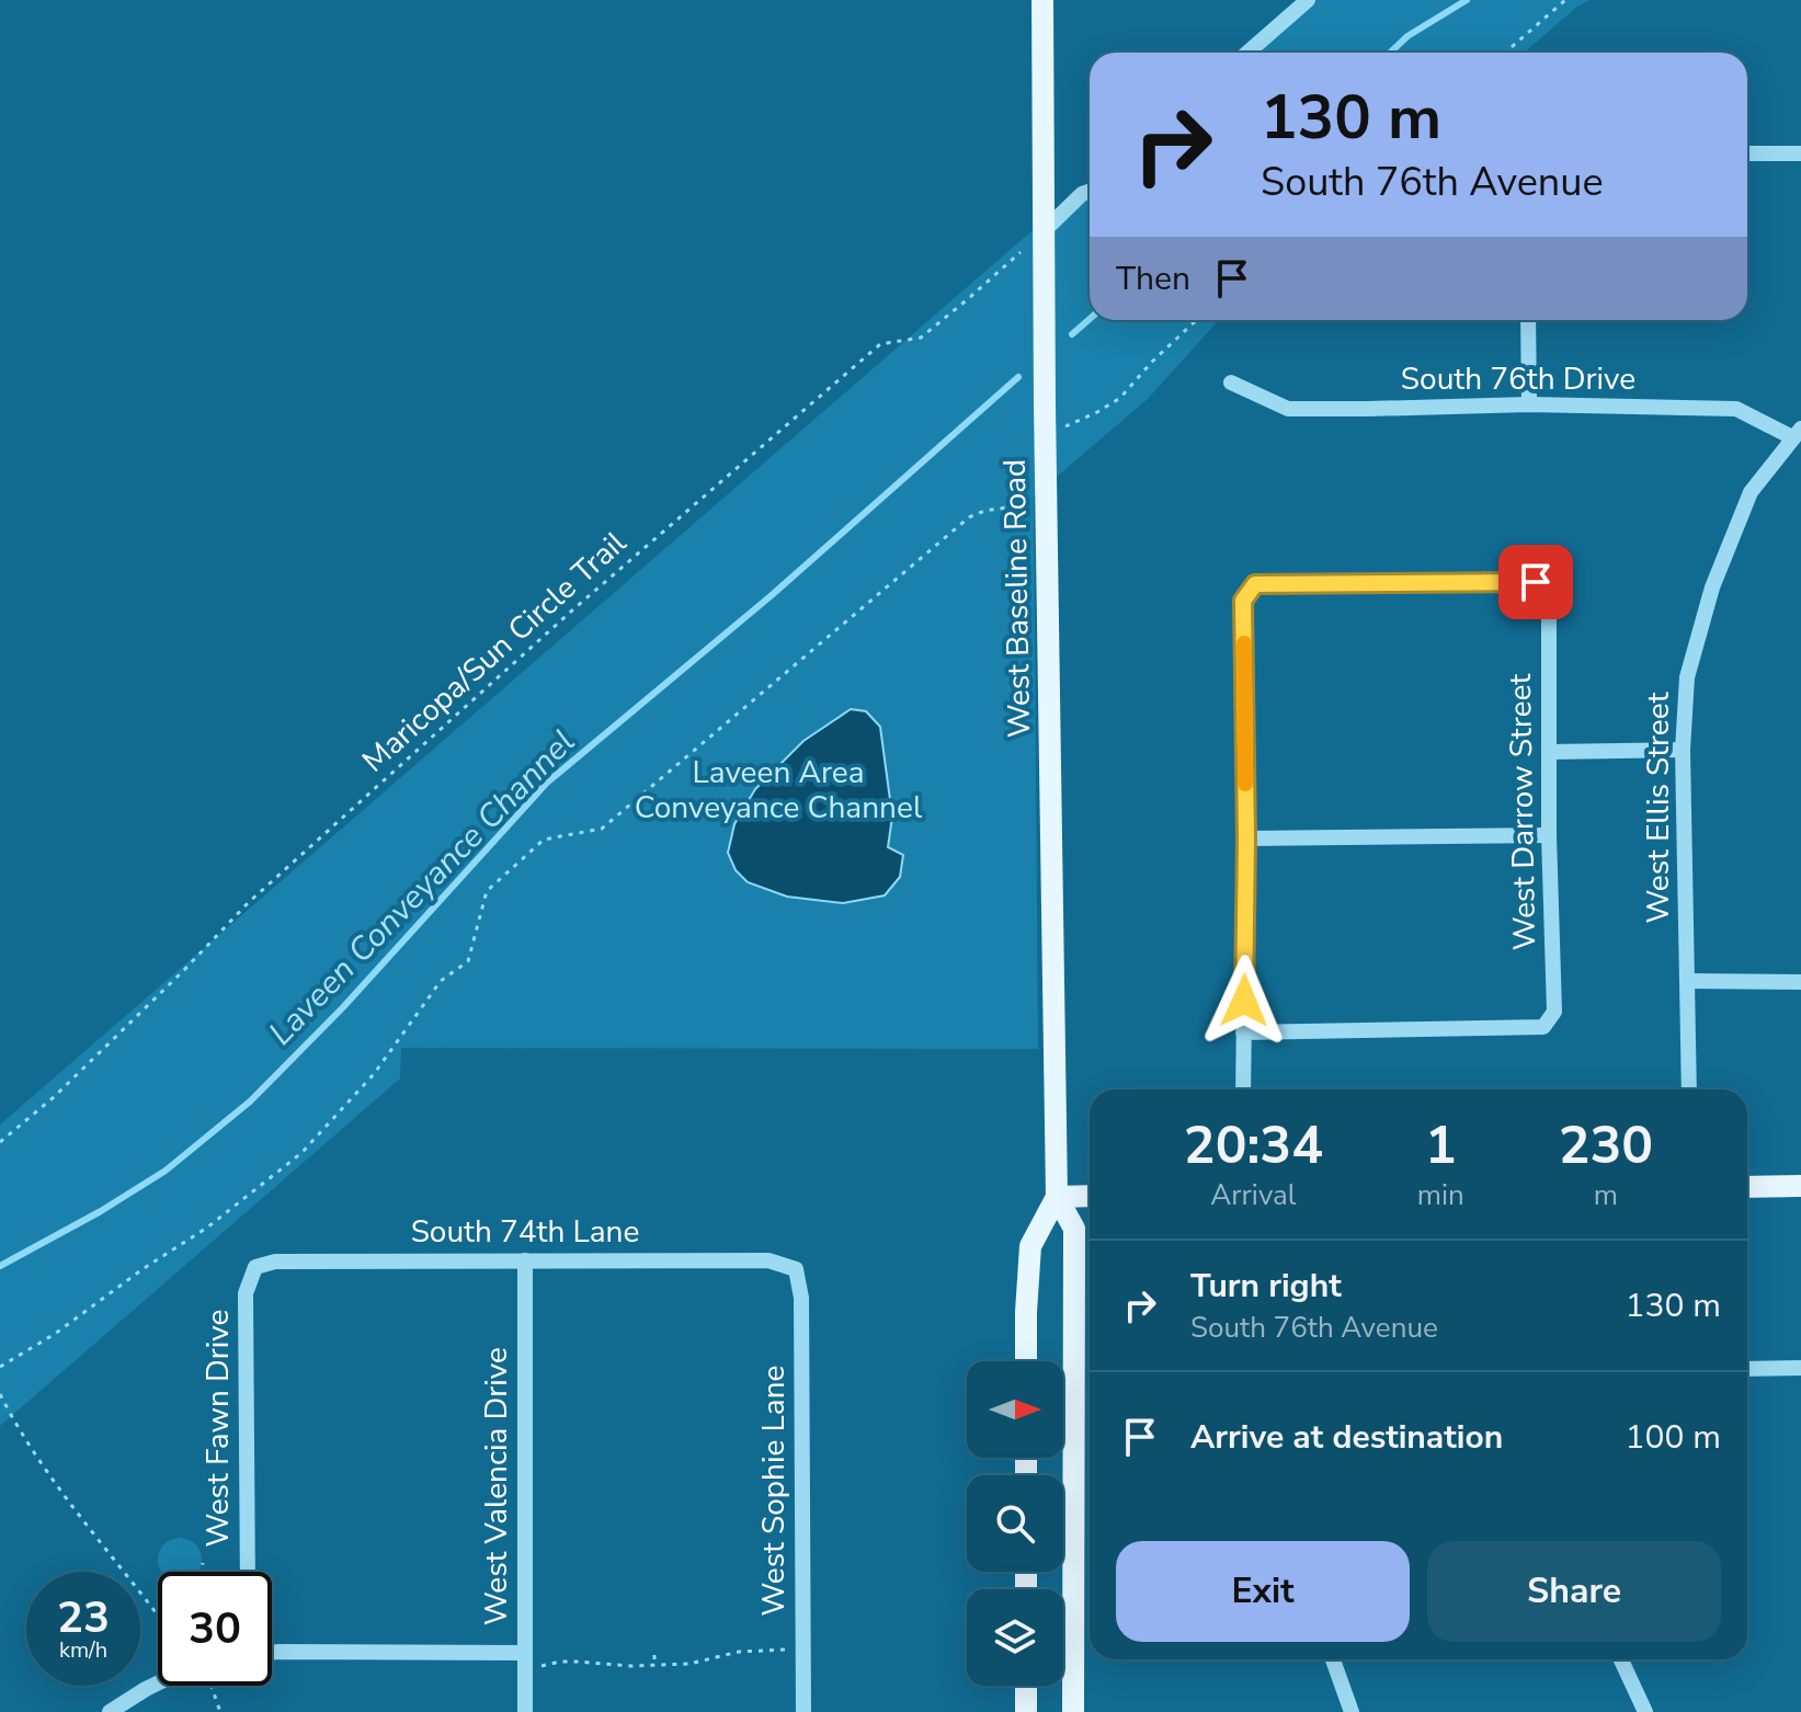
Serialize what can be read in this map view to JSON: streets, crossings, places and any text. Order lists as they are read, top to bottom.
{
  "streets": {
    "main road": ["West Baseline Road"],
    "street": [
      "South 76th Drive",
      "West Ellis Street",
      "West Darrow Street",
      "South 74th Lane",
      "West Fawn Drive",
      "West Valencia Drive",
      "West Sophie Lane"
    ],
    "path": ["Maricopa/Sun Circle Trail"]
  },
  "crossings": [
    ["South 76th Drive", "West Ellis Street"],
    ["West Baseline Road", "Maricopa/Sun Circle Trail"],
    ["South 74th Lane", "West Fawn Drive"],
    ["South 74th Lane", "West Valencia Drive"],
    ["South 74th Lane", "West Sophie Lane"]
  ],
  "water": ["Laveen Conveyance Channel"],
  "parks": ["Laveen Area Conveyance Channel"],
  "north": "right",
  "page": {
    "turn": ["130 m", "South 76th Avenue"],
    "then": "Then",
    "eta": [
      "20:34",
      "Arrival",
      "1",
      "min",
      "230",
      "m"
    ],
    "list": [
      {
        "name": "Turn right",
        "note": "South 76th Avenue",
        "value": "130 m"
      },
      {
        "name": "Arrive at destination",
        "value": "100 m"
      }
    ],
    "buttons": ["Exit", "Share"],
    "speed": "23 km/h",
    "limit": "30"
  }
}
